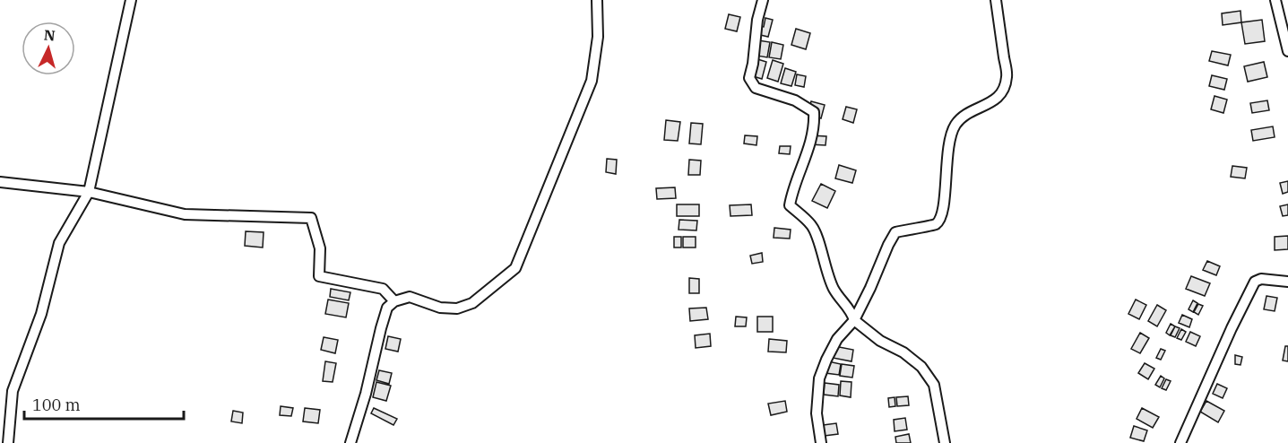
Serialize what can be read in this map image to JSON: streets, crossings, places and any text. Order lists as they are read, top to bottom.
{
  "scale_bar": "100 m",
  "north": "top"
}
